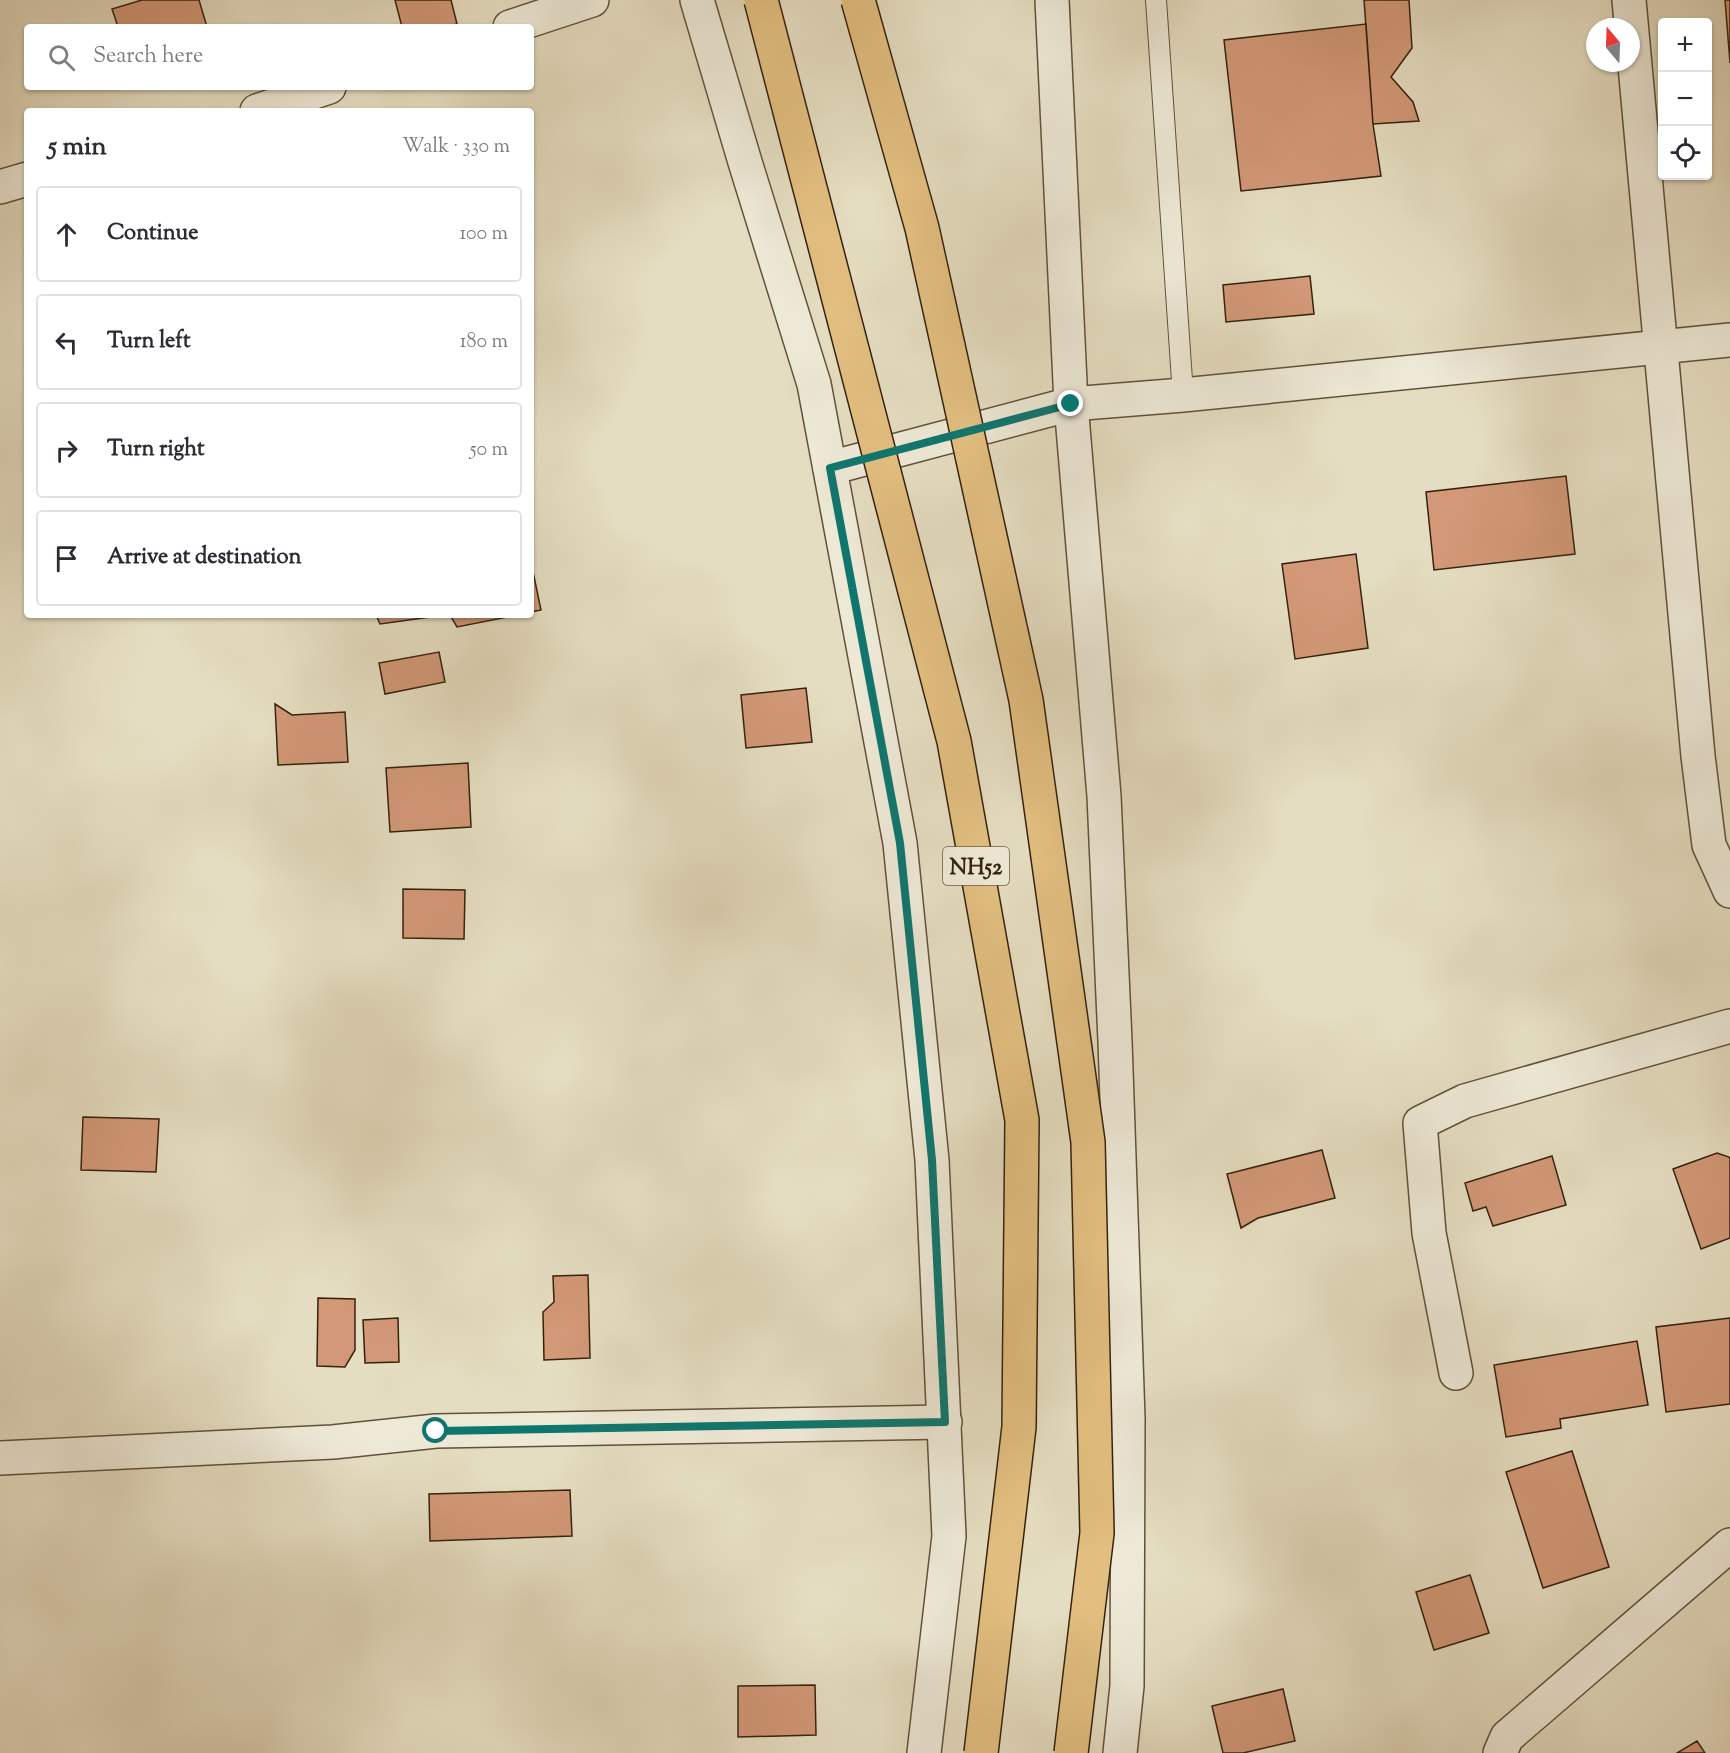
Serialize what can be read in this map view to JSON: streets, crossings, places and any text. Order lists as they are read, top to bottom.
{
  "streets": {
    "highway": ["NH52"]
  },
  "north": "top",
  "page": {
    "map_buttons": ["+", "−"],
    "search": "Search here",
    "heading": ["5 min", "Walk · 330 m"],
    "list": [
      ["Continue", "100 m"],
      ["Turn left", "180 m"],
      ["Turn right", "50 m"],
      "Arrive at destination"
    ]
  }
}
